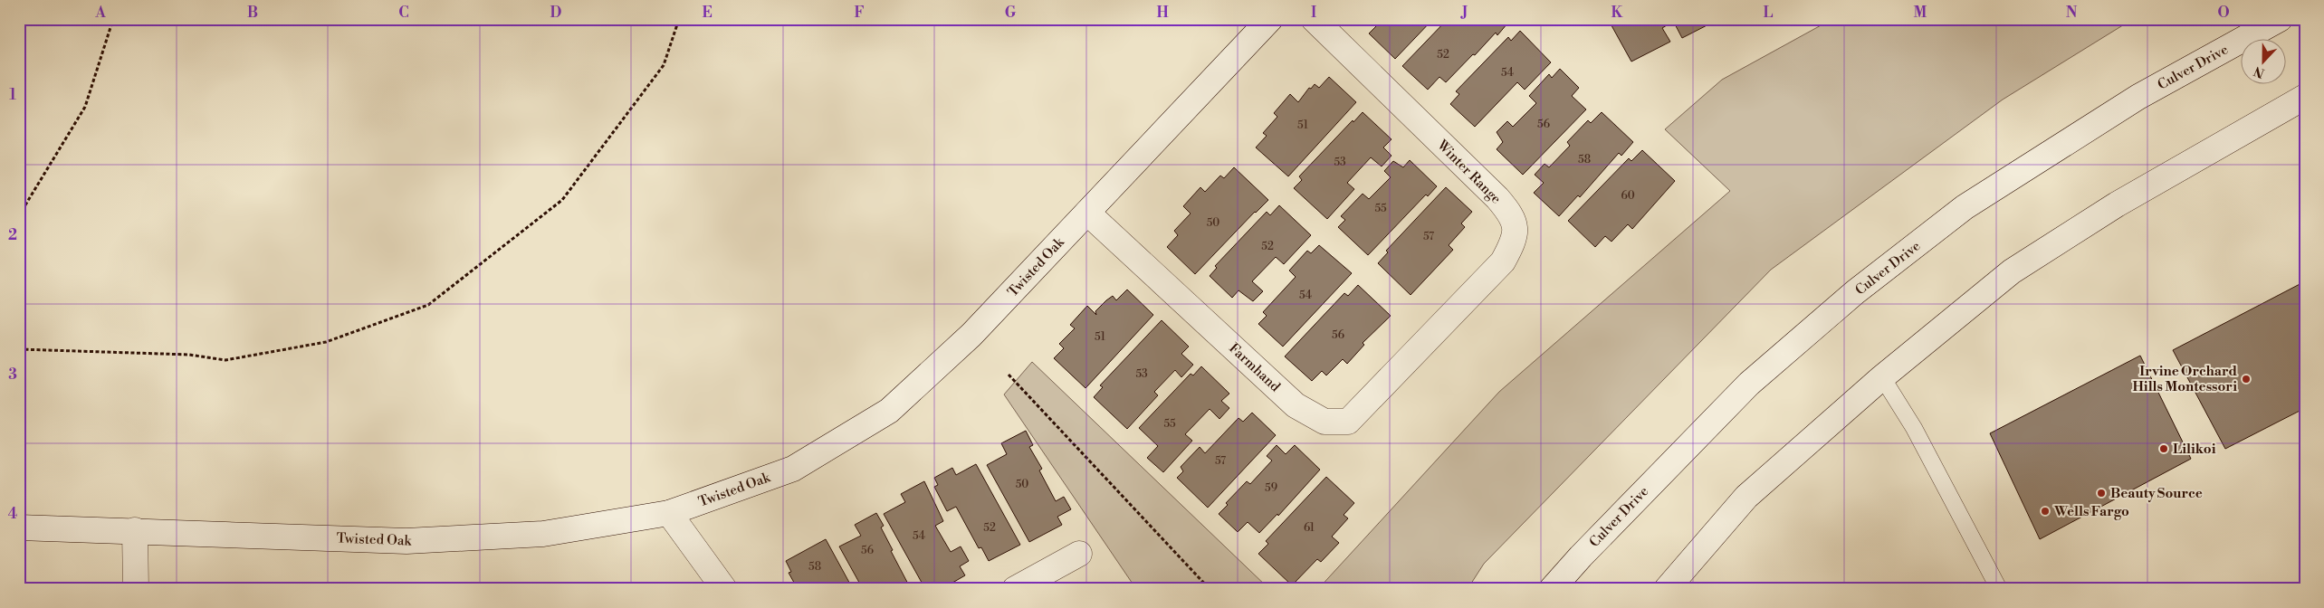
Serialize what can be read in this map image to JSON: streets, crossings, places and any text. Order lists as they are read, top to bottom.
{
  "streets": {
    "street": [
      "Culver Drive",
      "Winter Range",
      "Twisted Oak",
      "Farmhand"
    ]
  },
  "crossings": [
    ["Winter Range", "Farmhand"],
    ["Twisted Oak", "Farmhand"]
  ],
  "places": [
    "Irvine Orchard Hills Montessori",
    "Lilikoi",
    "Beauty Source",
    "Wells Fargo"
  ],
  "house_numbers": [
    "52",
    "54",
    "56",
    "51",
    "58",
    "53",
    "60",
    "55",
    "50",
    "57",
    "52",
    "54",
    "56",
    "51",
    "53",
    "55",
    "57",
    "50",
    "59",
    "52",
    "61",
    "54",
    "56",
    "58"
  ],
  "north": "bottom",
  "grid": {
    "columns": [
      "A",
      "B",
      "C",
      "D",
      "E",
      "F",
      "G",
      "H",
      "I",
      "J",
      "K",
      "L",
      "M",
      "N",
      "O"
    ],
    "rows": [
      "1",
      "2",
      "3",
      "4"
    ]
  }
}
